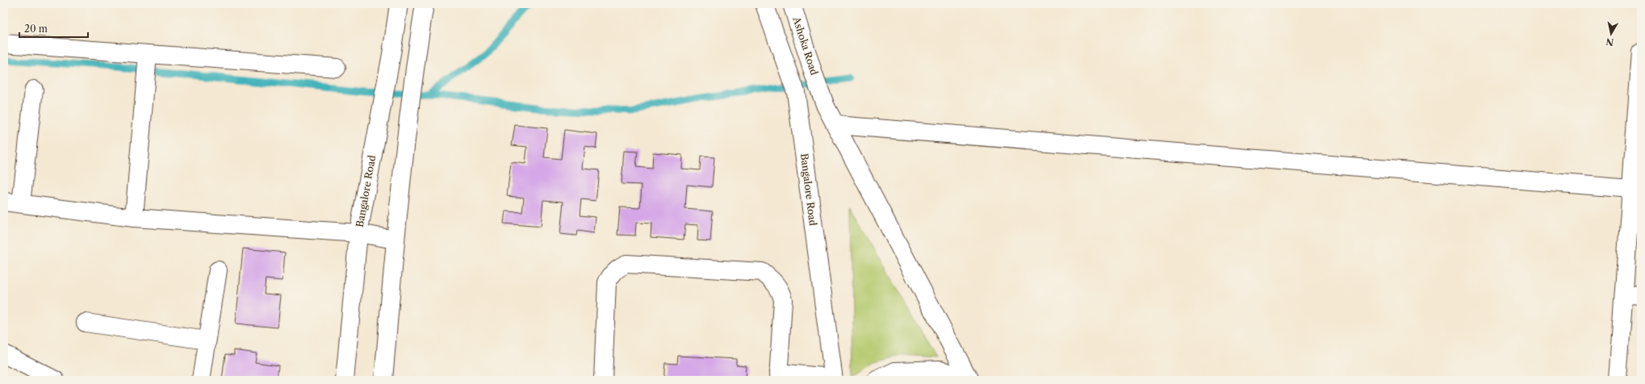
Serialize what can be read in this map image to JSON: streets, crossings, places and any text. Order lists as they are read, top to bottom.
{
  "streets": {
    "street": ["Ashoka Road", "Bangalore Road"]
  },
  "scale_bar": "20 m",
  "north": "bottom"
}
